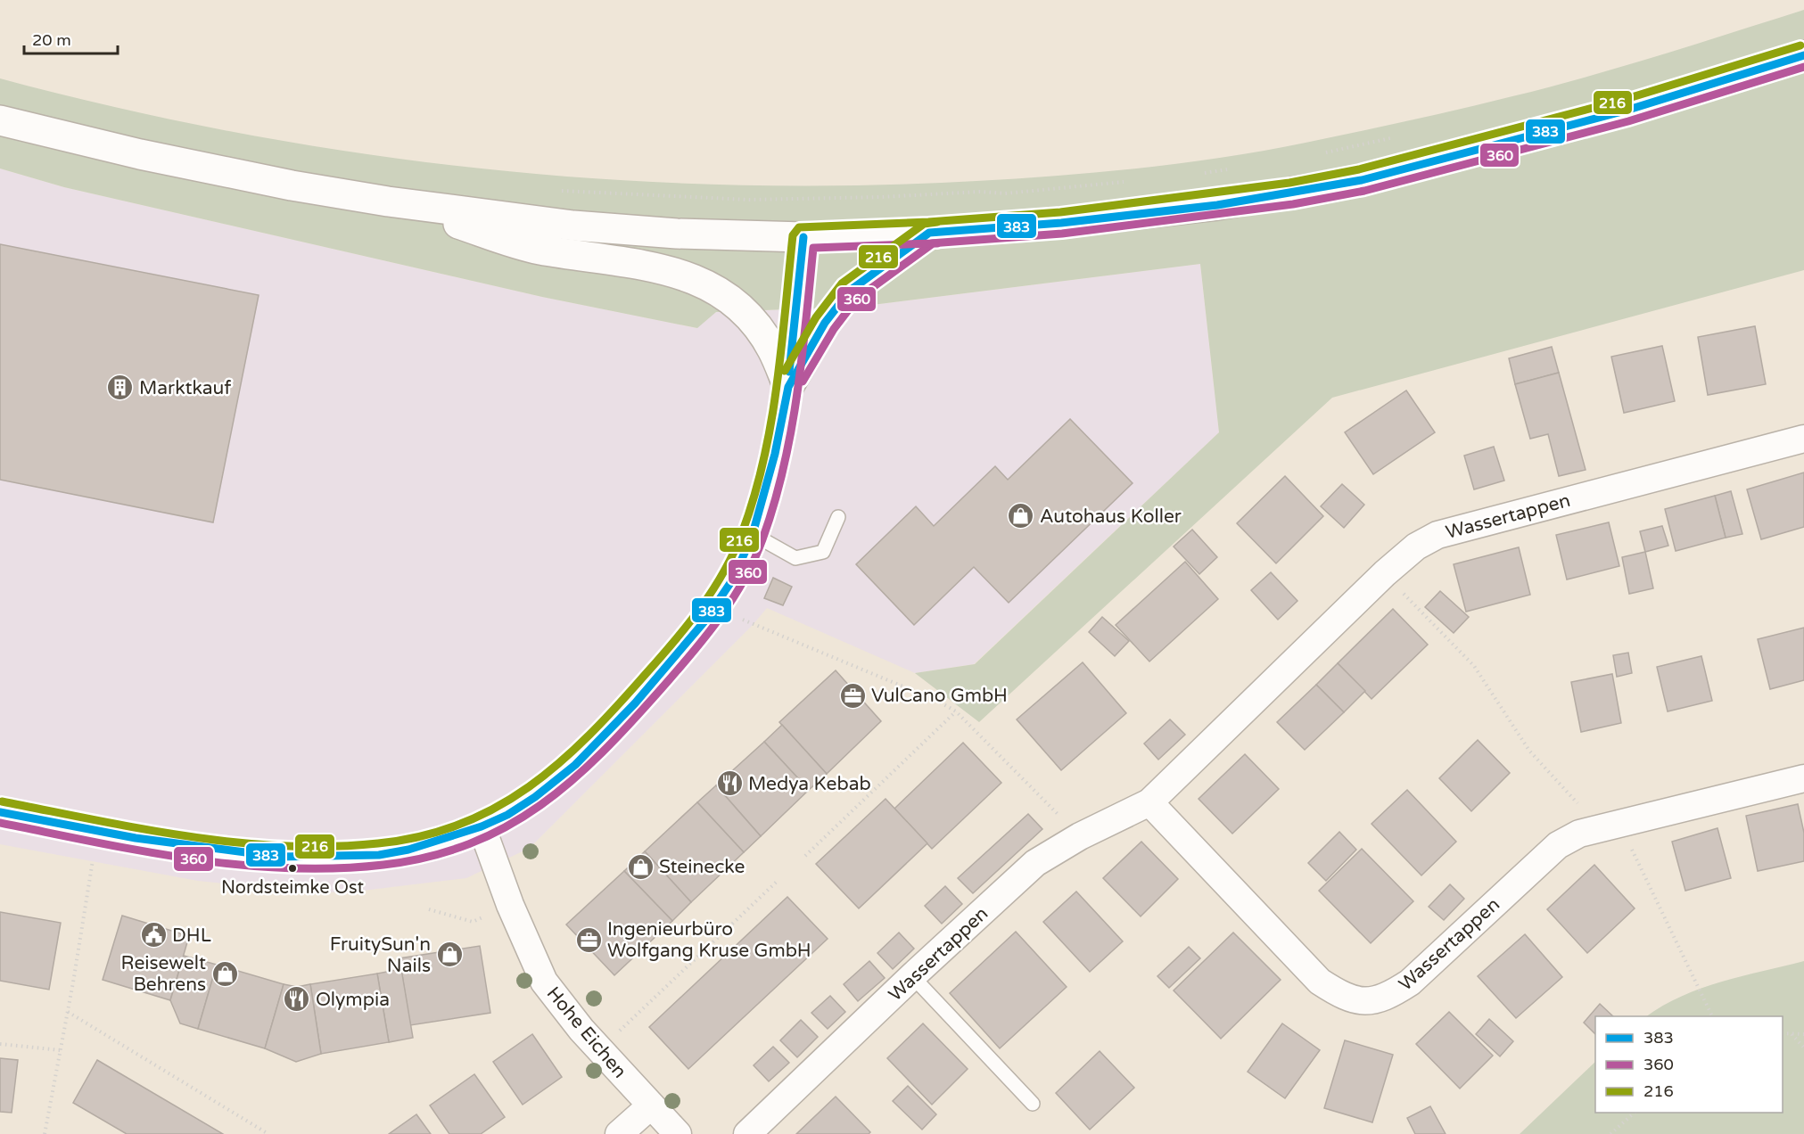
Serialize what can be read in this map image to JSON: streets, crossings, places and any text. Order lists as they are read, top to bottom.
{
  "streets": {
    "street": ["Wassertappen", "Hohe Eichen"]
  },
  "places": {
    "building": ["Marktkauf"],
    "shop": [
      "Autohaus Koller",
      "Steinecke",
      "FruitySun'n Nails",
      "Reisewelt Behrens"
    ],
    "office": ["VulCano GmbH", "Ingenieurbüro Wolfgang Kruse GmbH"],
    "restaurant": ["Medya Kebab", "Olympia"],
    "other": ["Nordsteimke Ost"],
    "public building": ["DHL"]
  },
  "lines": ["transit line 216", "transit line 383", "transit line 360"],
  "legend": ["383", "360", "216"],
  "scale_bar": "20 m"
}
